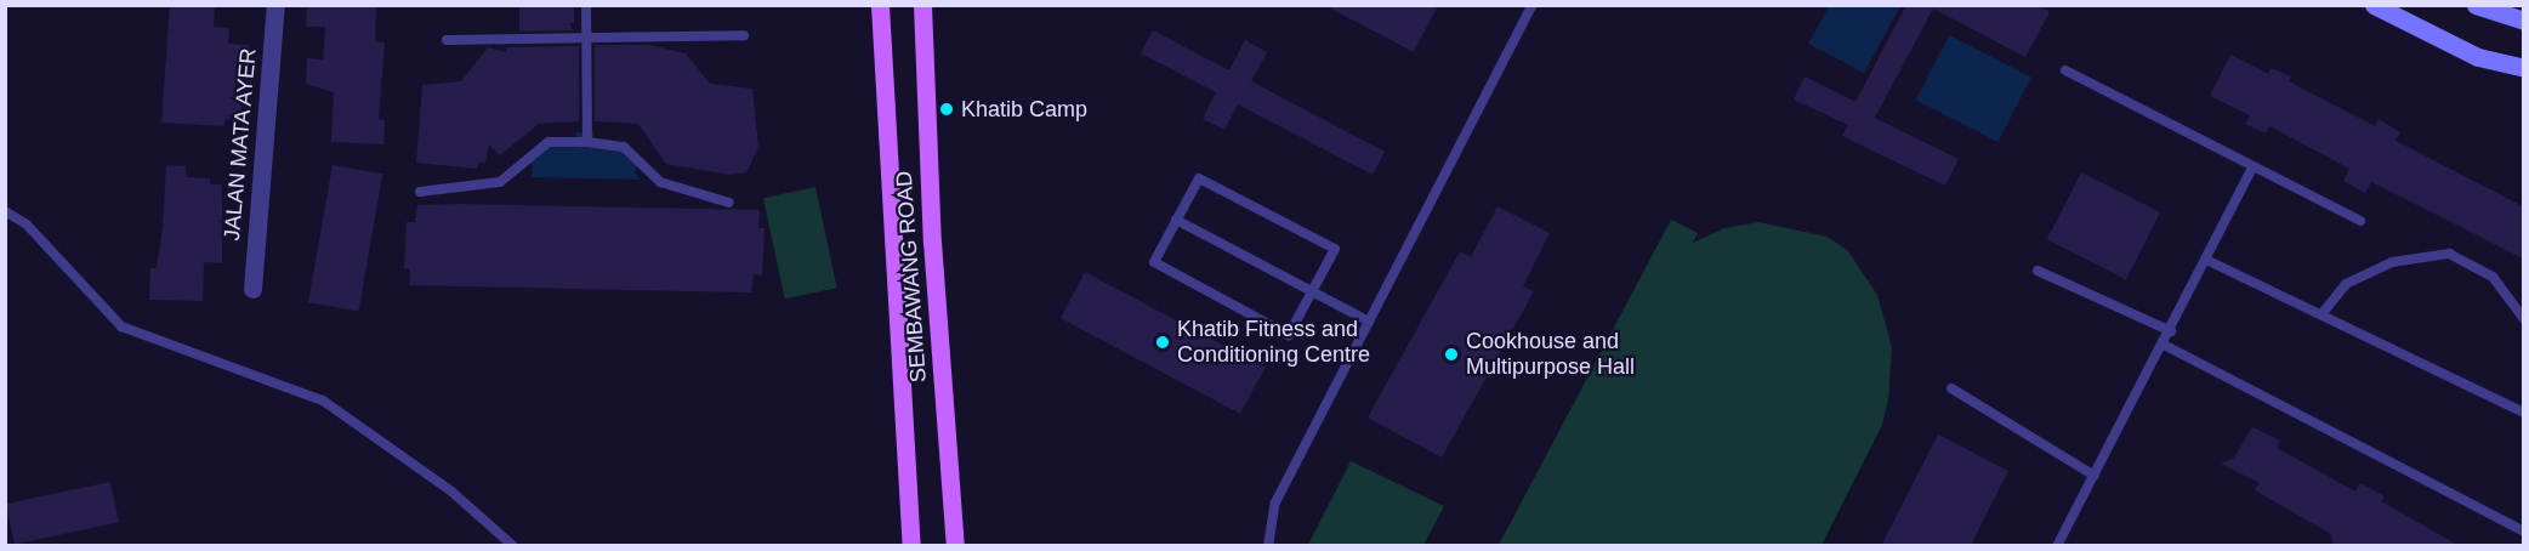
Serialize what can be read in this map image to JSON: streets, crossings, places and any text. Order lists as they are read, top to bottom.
{
  "streets": {
    "main road": ["SEMBAWANG ROAD"],
    "street": ["JALAN MATA AYER"]
  },
  "places": ["Khatib Camp", "Khatib Fitness and Conditioning Centre", "Cookhouse and Multipurpose Hall"]
}
